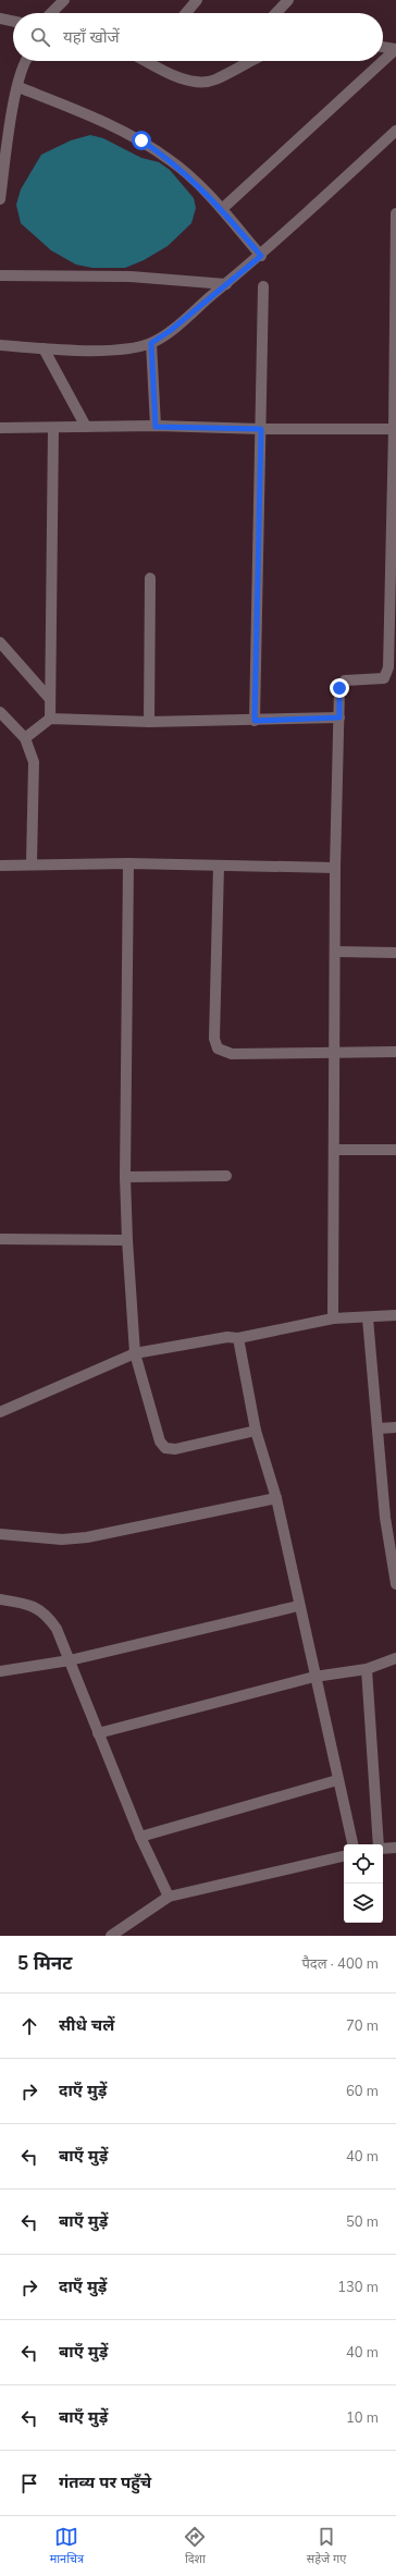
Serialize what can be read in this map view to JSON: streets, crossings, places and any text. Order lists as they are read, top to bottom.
{
  "page": {
    "search": "यहाँ खोजें",
    "heading": ["5 मिनट", "पैदल · 400 m"],
    "list": [
      ["सीधे चलें", "70 m"],
      ["दाएँ मुड़ें", "60 m"],
      ["बाएँ मुड़ें", "40 m"],
      ["बाएँ मुड़ें", "50 m"],
      ["दाएँ मुड़ें", "130 m"],
      ["बाएँ मुड़ें", "40 m"],
      ["बाएँ मुड़ें", "10 m"],
      "गंतव्य पर पहुँचे"
    ],
    "nav": ["मानचित्र", "दिशा", "सहेजे गए"]
  }
}
